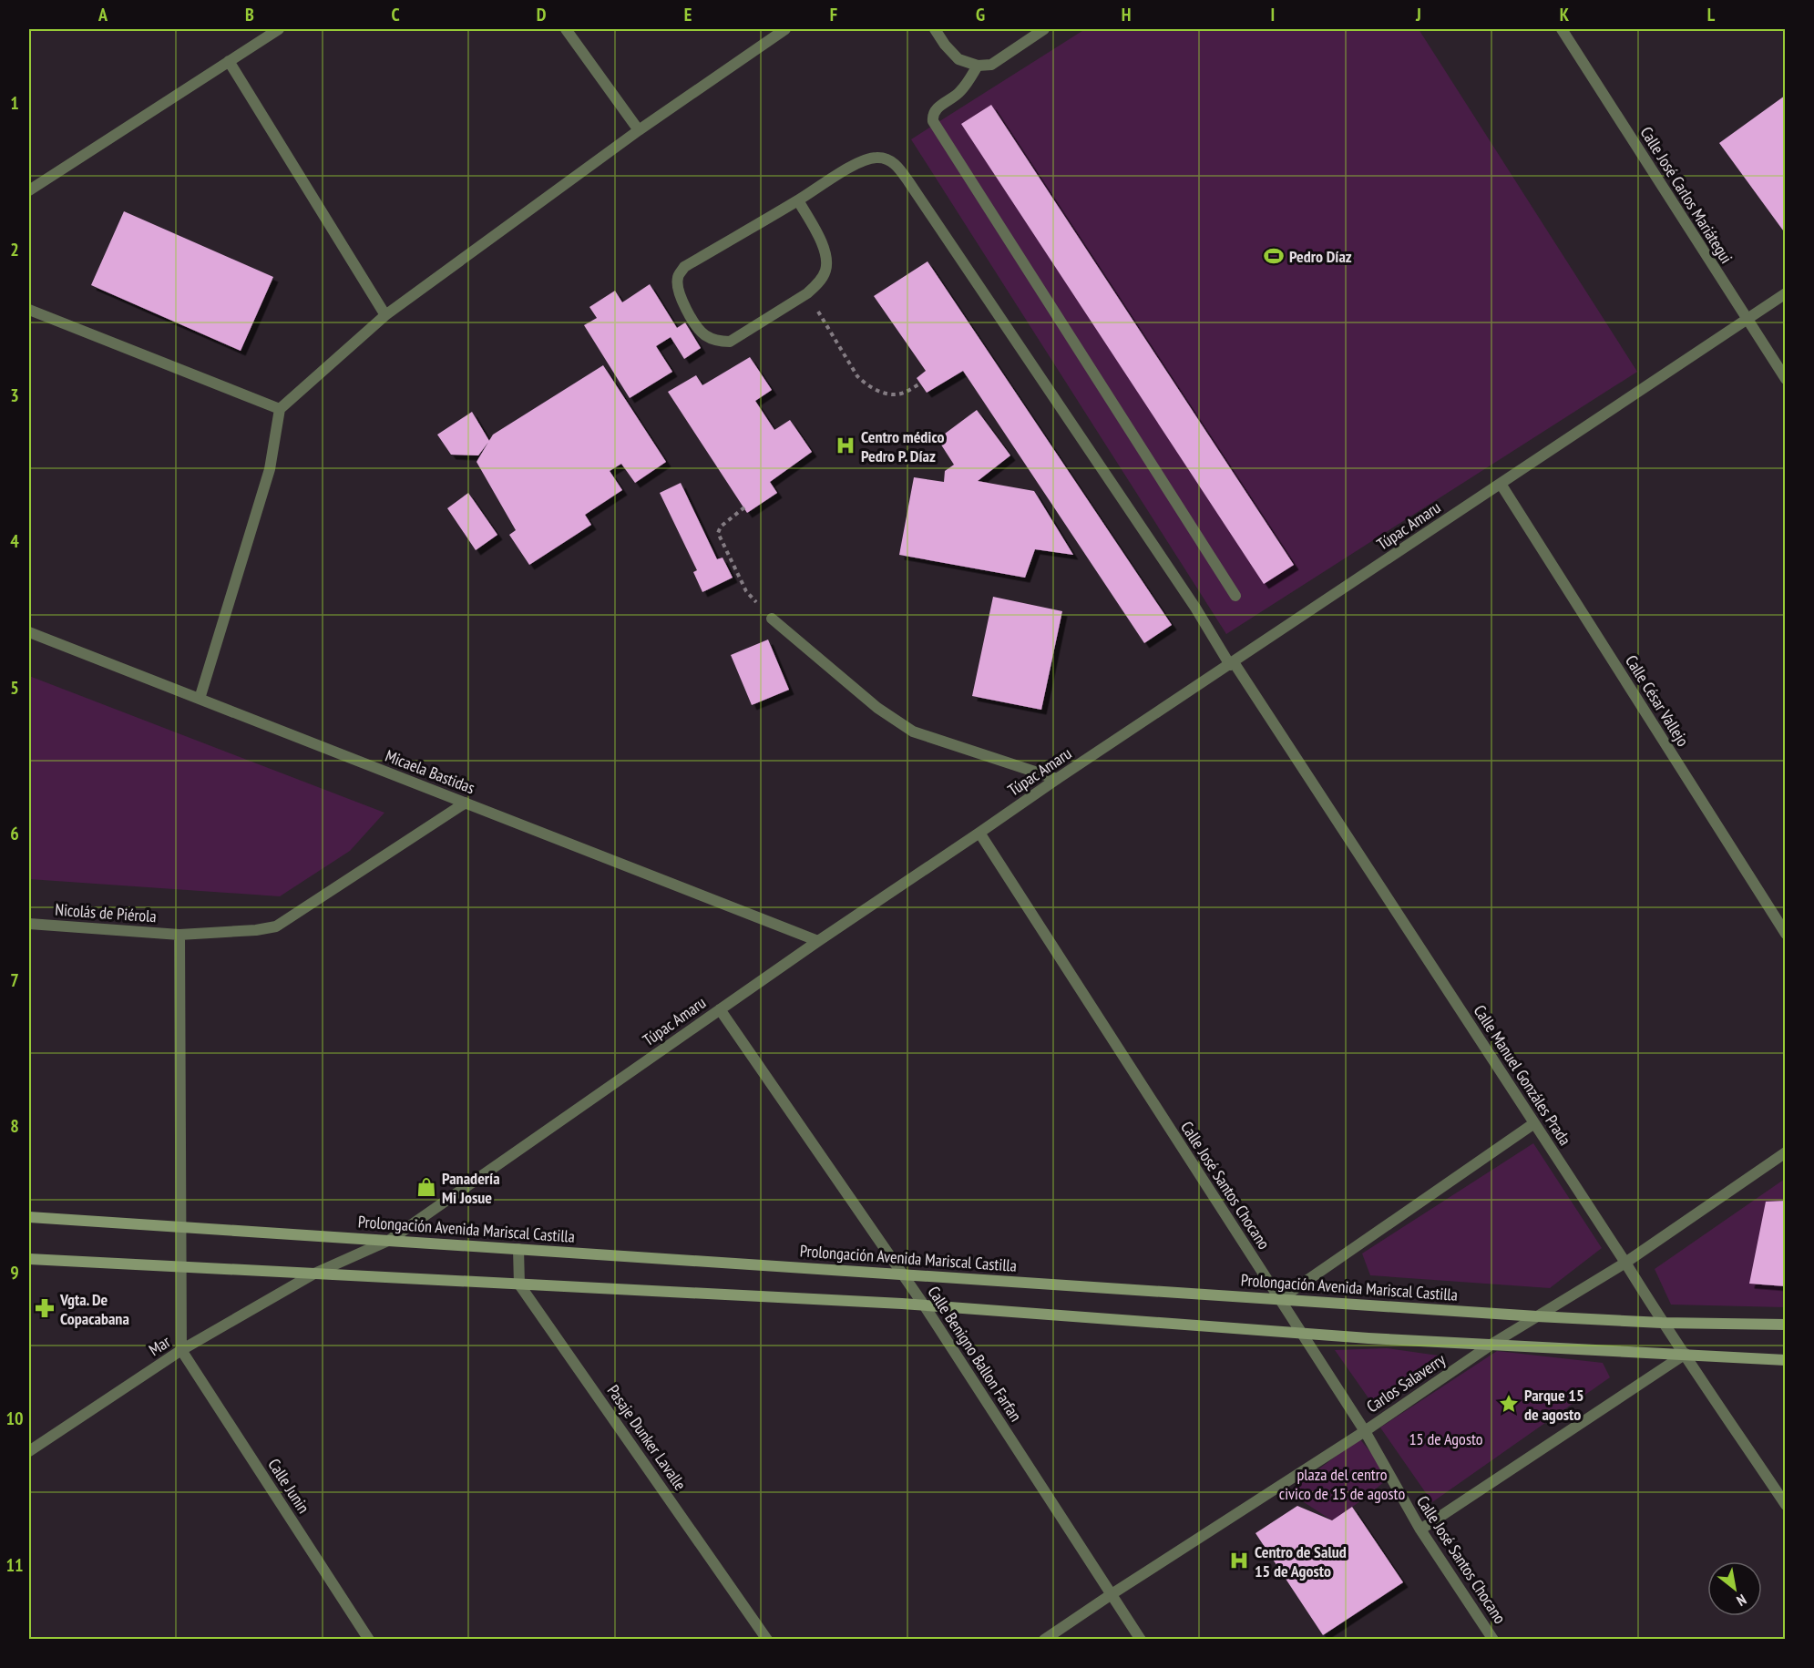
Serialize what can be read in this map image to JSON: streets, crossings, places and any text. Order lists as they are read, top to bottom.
{
  "streets": {
    "main road": ["Prolongación Avenida Mariscal Castilla"],
    "street": [
      "Calle José Carlos Mariátegui",
      "Túpac Amaru",
      "Calle César Vallejo",
      "Micaela Bastidas",
      "Nicolás de Piérola",
      "Calle Manuel Gonzáles Prada",
      "Calle José Santos Chocano",
      "Mar",
      "Calle Benigno Ballon Farfan",
      "Carlos Salaverry",
      "Pasaje Dunker Lavalle",
      "Calle Junin"
    ]
  },
  "crossings": [
    ["Calle José Carlos Mariátegui", "Túpac Amaru"],
    ["Túpac Amaru", "Calle César Vallejo"],
    ["Túpac Amaru", "Micaela Bastidas"],
    ["Túpac Amaru", "Calle Manuel Gonzáles Prada"],
    ["Túpac Amaru", "Calle José Santos Chocano"],
    ["Túpac Amaru", "Prolongación Avenida Mariscal Castilla"],
    ["Túpac Amaru", "Mar"],
    ["Túpac Amaru", "Calle Benigno Ballon Farfan"],
    ["Micaela Bastidas", "Nicolás de Piérola"],
    ["Calle Manuel Gonzáles Prada", "Prolongación Avenida Mariscal Castilla"],
    ["Calle Manuel Gonzáles Prada", "Carlos Salaverry"],
    ["Calle José Santos Chocano", "Prolongación Avenida Mariscal Castilla"],
    ["Calle José Santos Chocano", "Carlos Salaverry"],
    ["Prolongación Avenida Mariscal Castilla", "Calle Benigno Ballon Farfan"],
    ["Prolongación Avenida Mariscal Castilla", "Carlos Salaverry"],
    ["Mar", "Calle Junin"],
    ["Calle Benigno Ballon Farfan", "Carlos Salaverry"]
  ],
  "parks": ["15 de Agosto", "plaza del centro civico de 15 de agosto"],
  "places": {
    "sports": ["Pedro Díaz"],
    "hospital": ["Centro médico Pedro P. Díaz", "Centro de Salud 15 de Agosto"],
    "shop": ["Panadería Mi Josue"],
    "pharmacy": ["Vgta. De Copacabana"],
    "place": ["Parque 15 de agosto"]
  },
  "north": "bottom right",
  "grid": {
    "columns": [
      "A",
      "B",
      "C",
      "D",
      "E",
      "F",
      "G",
      "H",
      "I",
      "J",
      "K",
      "L"
    ],
    "rows": [
      "1",
      "2",
      "3",
      "4",
      "5",
      "6",
      "7",
      "8",
      "9",
      "10",
      "11"
    ]
  }
}
